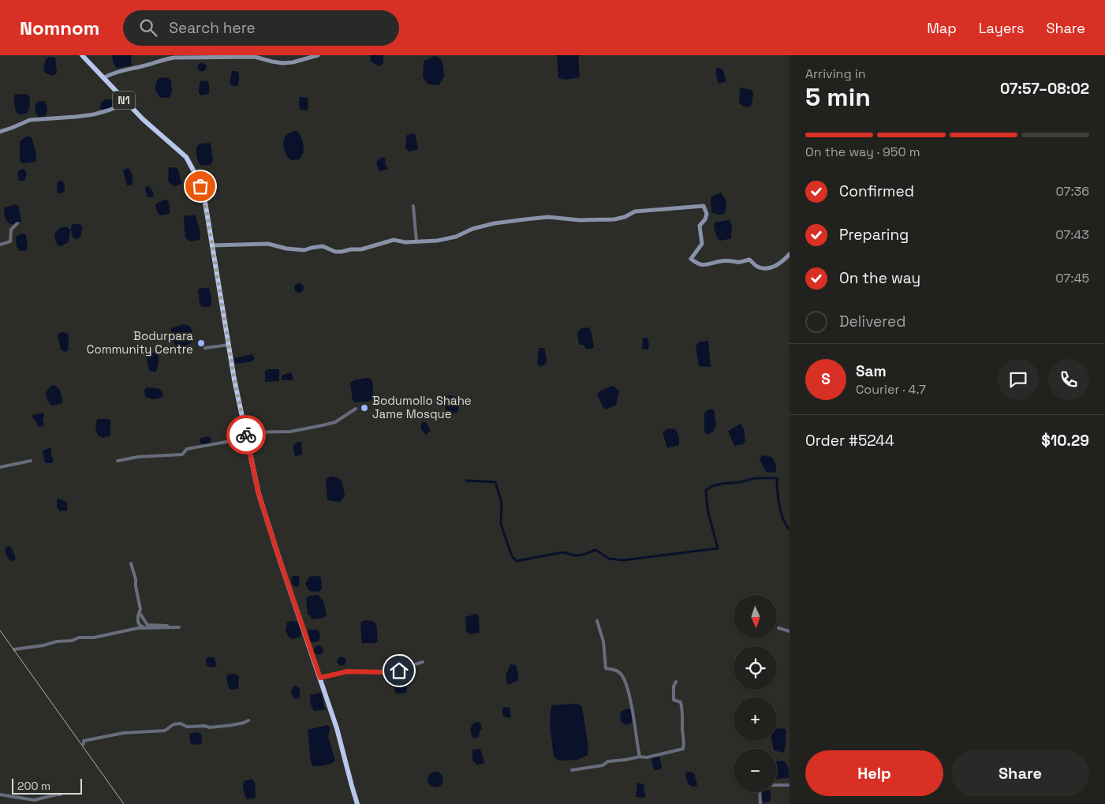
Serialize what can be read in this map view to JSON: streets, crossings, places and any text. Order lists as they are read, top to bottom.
{
  "streets": {
    "highway": ["N1"]
  },
  "places": ["Bodurpara Community Centre", "Bodumollo Shahe Jame Mosque"],
  "scale_bar": "200 m",
  "north": "bottom",
  "page": {
    "header": "Nomnom",
    "search": "Search here",
    "nav": ["Map", "Layers", "Share"],
    "heading": ["5 min", "Arriving in", "07:57–08:02"],
    "panel": [
      "Sam",
      "Courier · 4.7",
      "Order #5244",
      "$10.29"
    ],
    "bar": "On the way · 950 m",
    "list": [
      ["Confirmed", "07:36"],
      ["Preparing", "07:43"],
      ["On the way", "07:45"],
      "Delivered"
    ],
    "round": "S",
    "map_buttons": ["+", "−"],
    "buttons": ["Help", "Share"],
    "scale": "200 m"
  }
}
